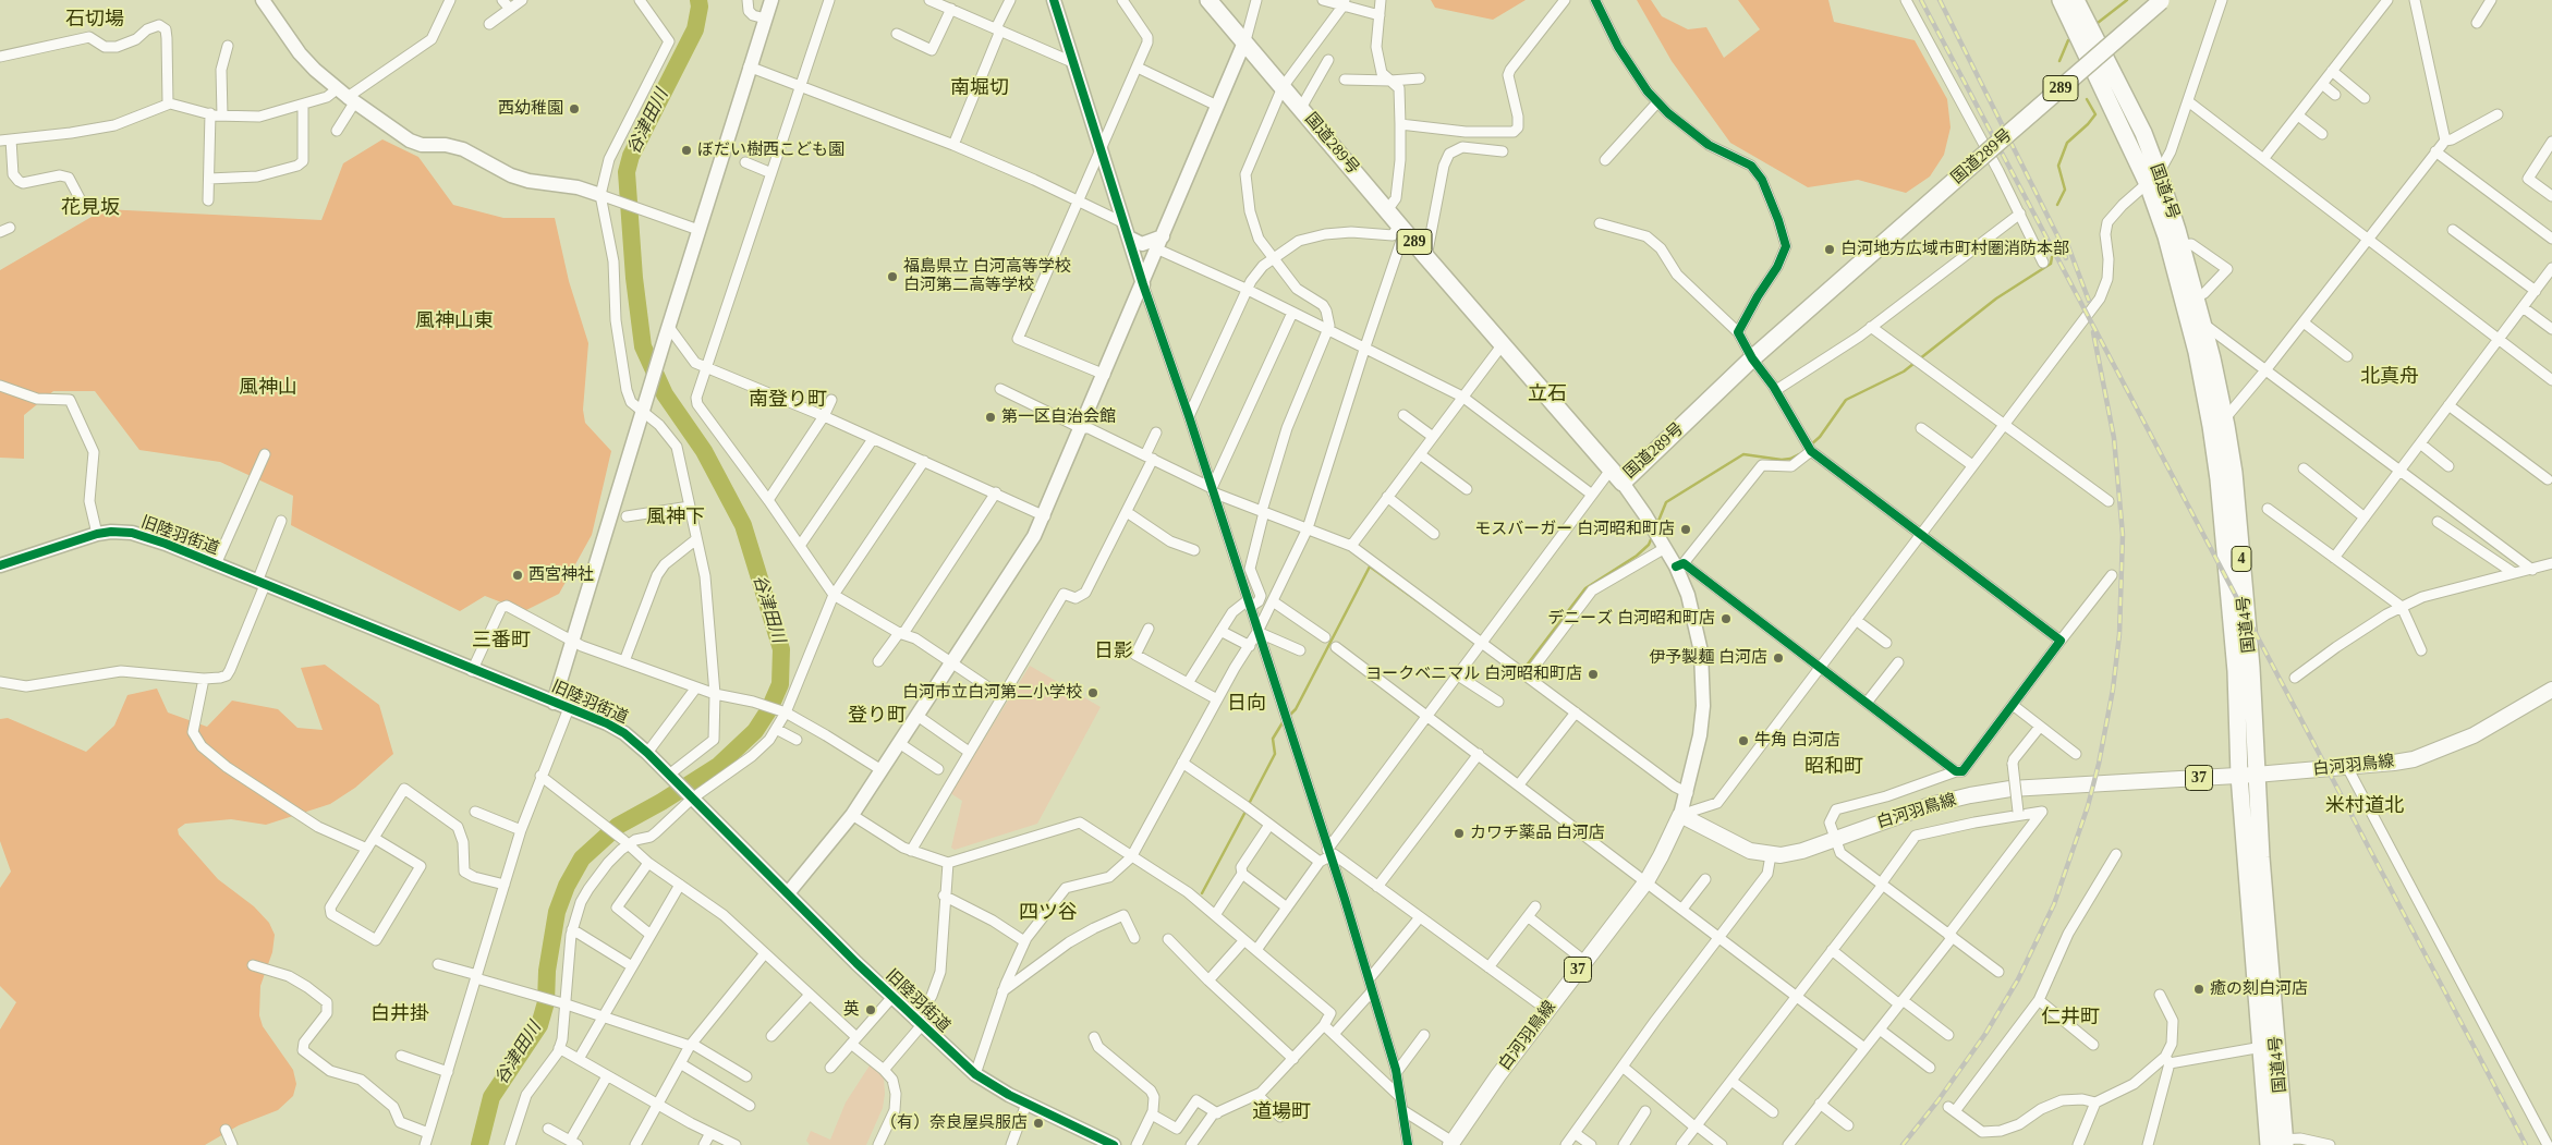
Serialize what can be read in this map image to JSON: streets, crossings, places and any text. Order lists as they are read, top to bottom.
{
  "streets": {
    "highway": [
      "289",
      "国道289号",
      "国道4号",
      "4"
    ],
    "main road": ["白河羽鳥線", "37"],
    "street": ["旧陸羽街道"]
  },
  "crossings": [
    ["国道4号", "白河羽鳥線"]
  ],
  "districts": [
    "石切場",
    "南堀切",
    "花見坂",
    "風神山東",
    "北真舟",
    "風神山",
    "立石",
    "南登り町",
    "風神下",
    "三番町",
    "日影",
    "日向",
    "登り町",
    "昭和町",
    "米村道北",
    "四ツ谷",
    "白井掛",
    "仁井町",
    "道場町"
  ],
  "water": ["谷津田川"],
  "places": [
    "西幼稚園",
    "ぼだい樹西こども園",
    "白河地方広域市町村圏消防本部",
    "福島県立 白河高等学校 白河第二高等学校",
    "第一区自治会館",
    "モスバーガー 白河昭和町店",
    "西宮神社",
    "デニーズ 白河昭和町店",
    "伊予製麺 白河店",
    "ヨークベニマル 白河昭和町店",
    "白河市立白河第二小学校",
    "牛角 白河店",
    "カワチ薬品 白河店",
    "癒の刻白河店",
    "英",
    "（有）奈良屋呉服店"
  ]
}
